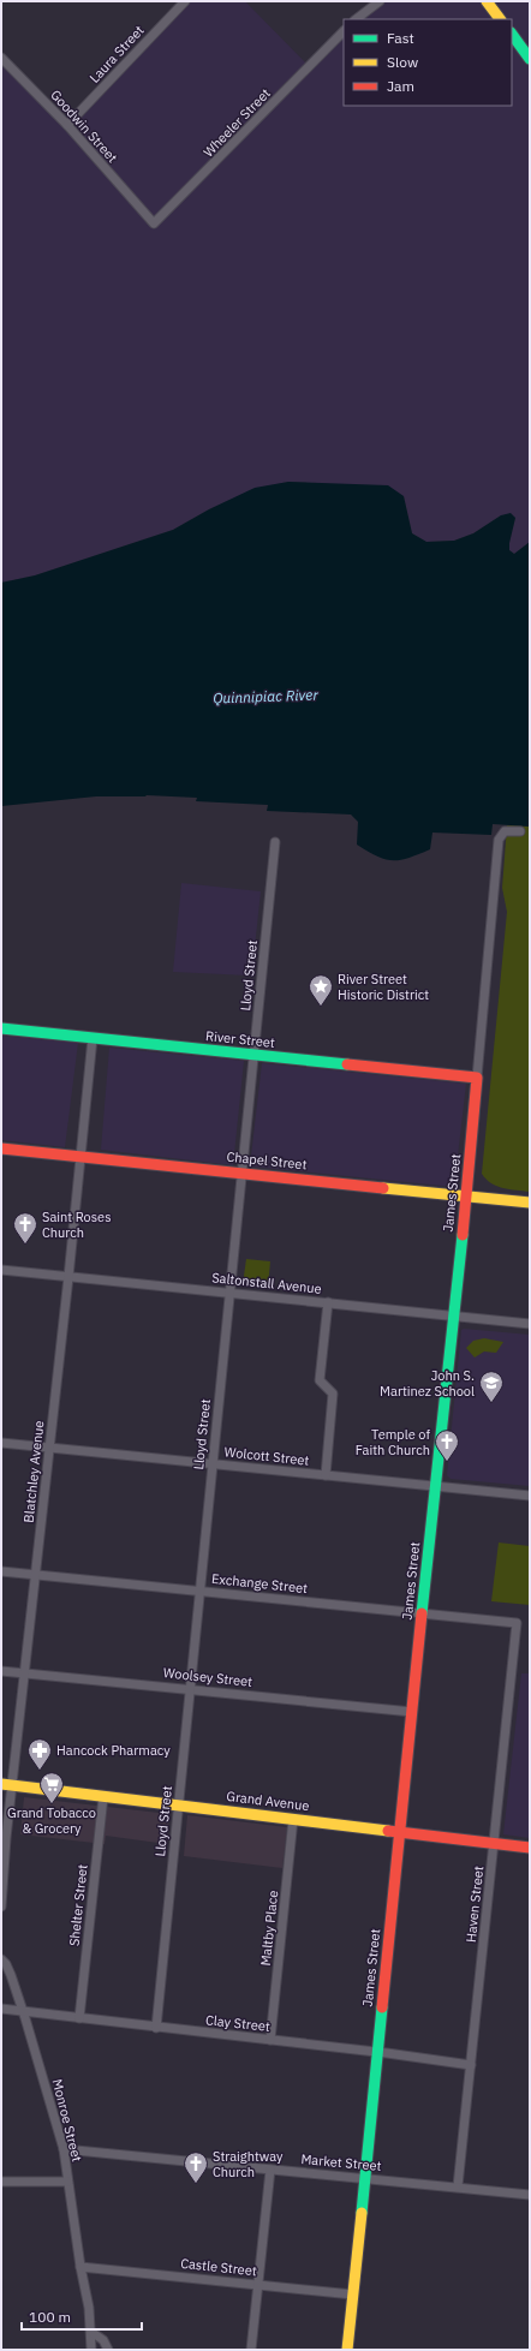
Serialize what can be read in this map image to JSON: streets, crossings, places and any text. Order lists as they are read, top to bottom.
{
  "streets": {
    "main road": [
      "River Street",
      "Chapel Street",
      "James Street",
      "Grand Avenue"
    ],
    "street": [
      "Laura Street",
      "Wheeler Street",
      "Goodwin Street",
      "Lloyd Street",
      "Saltonstall Avenue",
      "Wolcott Street",
      "Blatchley Avenue",
      "Exchange Street",
      "Woolsey Street",
      "Haven Street",
      "Shelter Street",
      "Maltby Place",
      "Clay Street",
      "Monroe Street",
      "Market Street",
      "Castle Street"
    ]
  },
  "crossings": [
    ["Laura Street", "Goodwin Street"],
    ["Wheeler Street", "Goodwin Street"],
    ["Lloyd Street", "River Street"],
    ["Lloyd Street", "Chapel Street"],
    ["Lloyd Street", "Saltonstall Avenue"],
    ["Lloyd Street", "Wolcott Street"],
    ["Lloyd Street", "Exchange Street"],
    ["Lloyd Street", "Woolsey Street"],
    ["Lloyd Street", "Grand Avenue"],
    ["Lloyd Street", "Clay Street"],
    ["River Street", "James Street"],
    ["River Street", "Blatchley Avenue"],
    ["Chapel Street", "James Street"],
    ["Chapel Street", "Blatchley Avenue"],
    ["James Street", "Saltonstall Avenue"],
    ["James Street", "Wolcott Street"],
    ["James Street", "Exchange Street"],
    ["James Street", "Woolsey Street"],
    ["James Street", "Grand Avenue"],
    ["James Street", "Clay Street"],
    ["James Street", "Market Street"],
    ["James Street", "Castle Street"],
    ["Saltonstall Avenue", "Blatchley Avenue"],
    ["Wolcott Street", "Blatchley Avenue"],
    ["Blatchley Avenue", "Exchange Street"],
    ["Blatchley Avenue", "Woolsey Street"],
    ["Blatchley Avenue", "Grand Avenue"],
    ["Exchange Street", "Haven Street"],
    ["Grand Avenue", "Haven Street"],
    ["Grand Avenue", "Shelter Street"],
    ["Grand Avenue", "Maltby Place"],
    ["Haven Street", "Clay Street"],
    ["Haven Street", "Market Street"],
    ["Shelter Street", "Clay Street"],
    ["Maltby Place", "Clay Street"],
    ["Clay Street", "Monroe Street"],
    ["Monroe Street", "Market Street"],
    ["Monroe Street", "Castle Street"]
  ],
  "water": ["Quinnipiac River"],
  "places": {
    "place": ["River Street Historic District"],
    "church": ["Saint Roses Church", "Temple of Faith Church", "Straightway Church"],
    "school or university": ["John S. Martinez School"],
    "pharmacy": ["Hancock Pharmacy"],
    "supermarket": ["Grand Tobacco & Grocery"]
  },
  "legend": ["Fast", "Slow", "Jam"],
  "scale_bar": "100 m"
}
